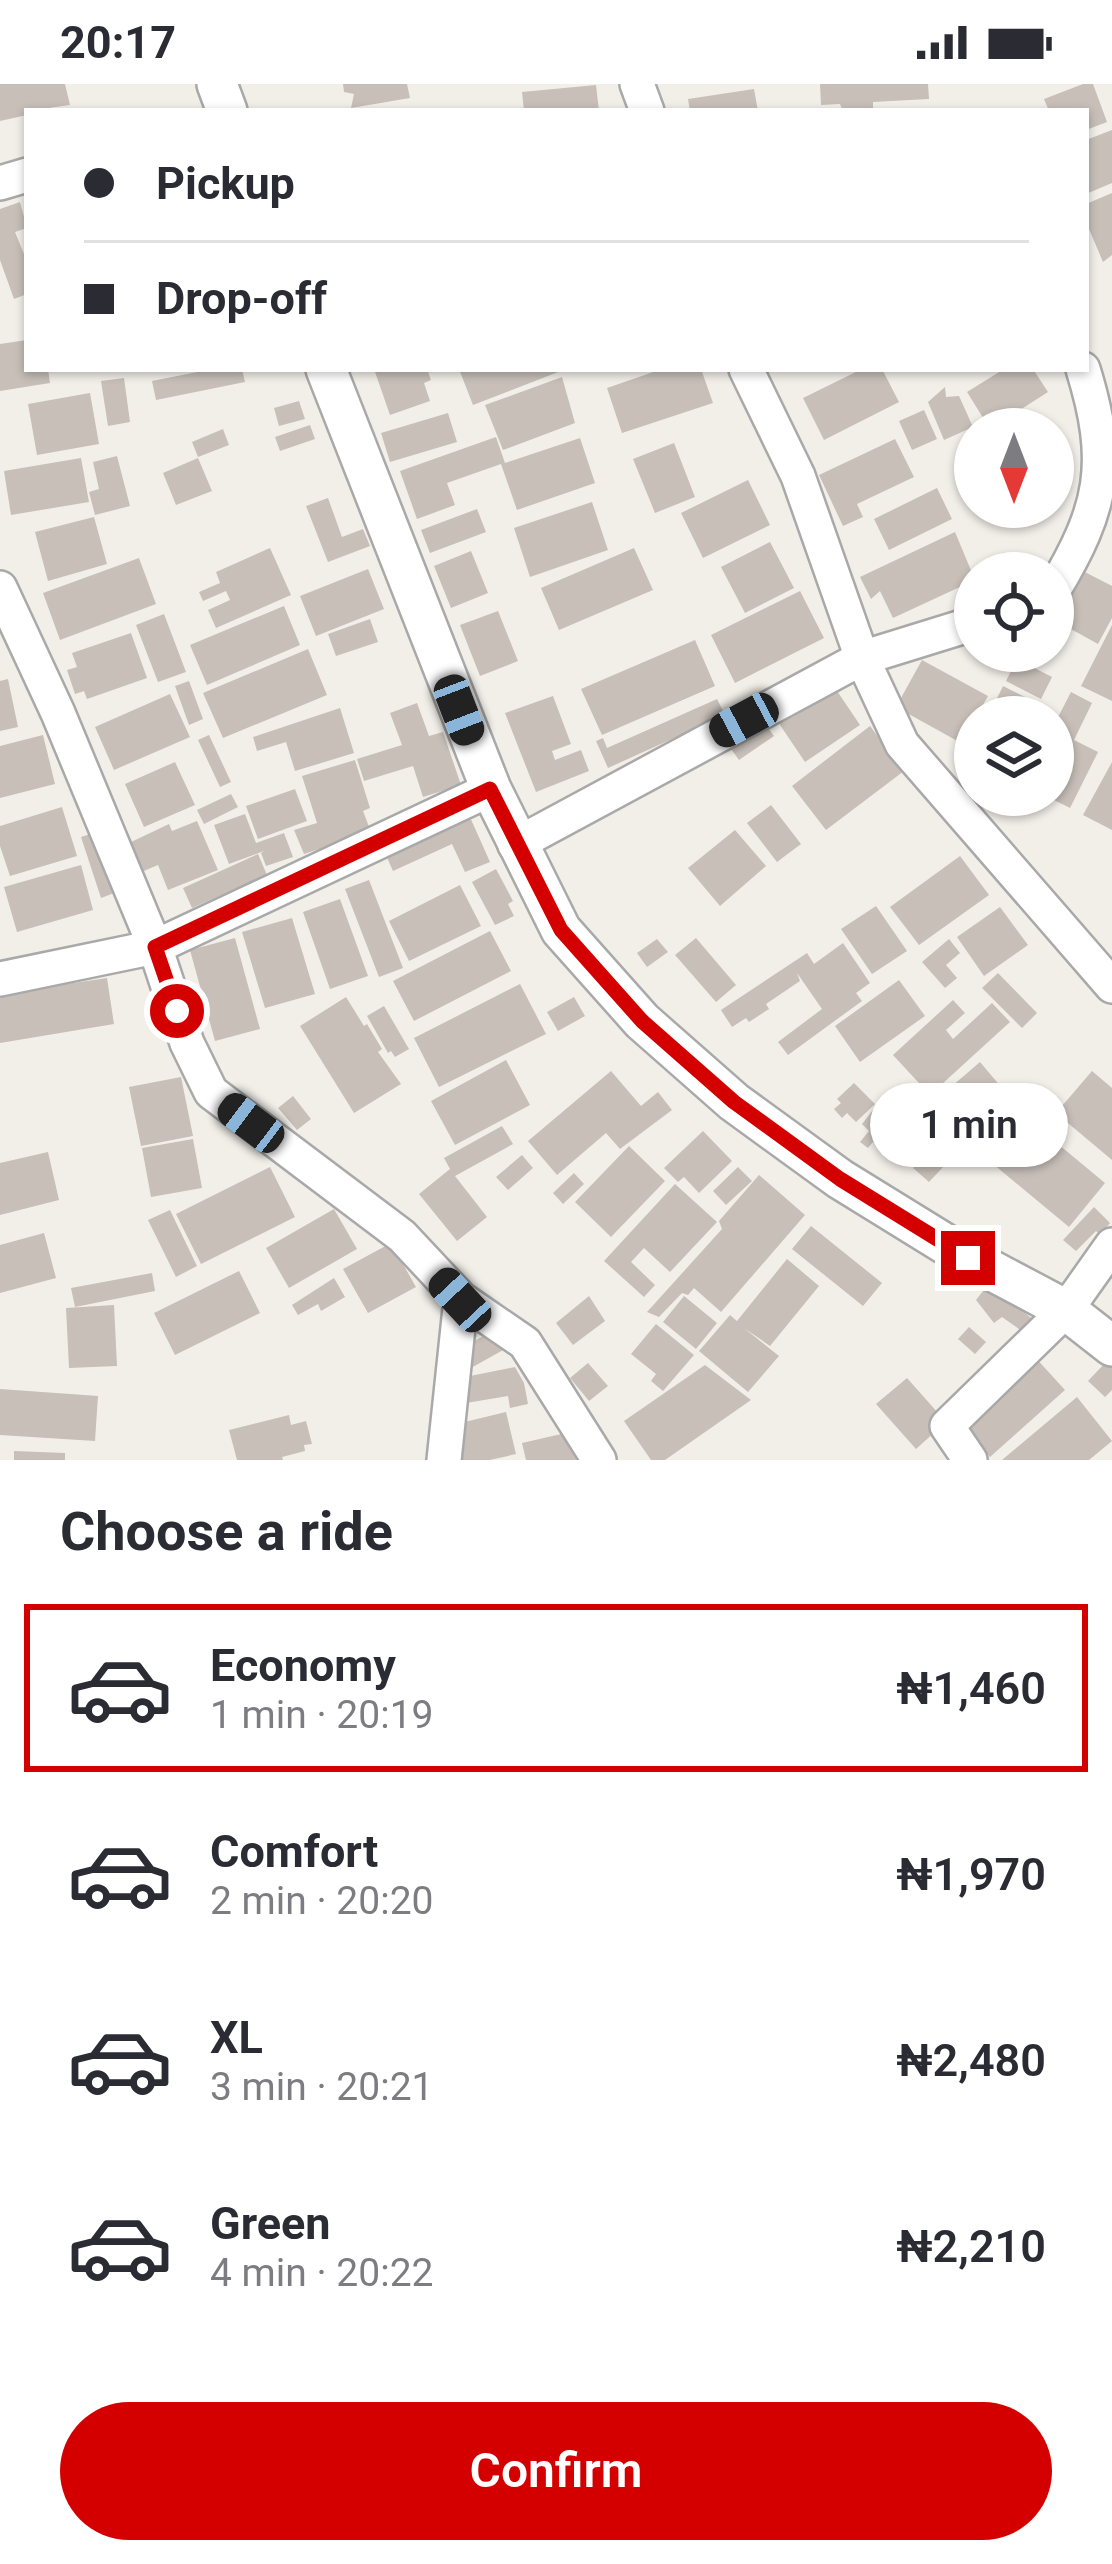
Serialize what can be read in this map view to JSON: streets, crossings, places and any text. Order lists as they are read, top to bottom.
{
  "north": "bottom",
  "page": {
    "status": "20:17",
    "banner": ["Pickup", "Drop-off"],
    "bubble": "1 min",
    "heading": "Choose a ride",
    "list": [
      {
        "name": "Economy",
        "note": "1 min · 20:19",
        "value": "₦1,460"
      },
      {
        "name": "Comfort",
        "note": "2 min · 20:20",
        "value": "₦1,970"
      },
      {
        "name": "XL",
        "note": "3 min · 20:21",
        "value": "₦2,480"
      },
      {
        "name": "Green",
        "note": "4 min · 20:22",
        "value": "₦2,210"
      }
    ],
    "buttons": "Confirm"
  }
}
